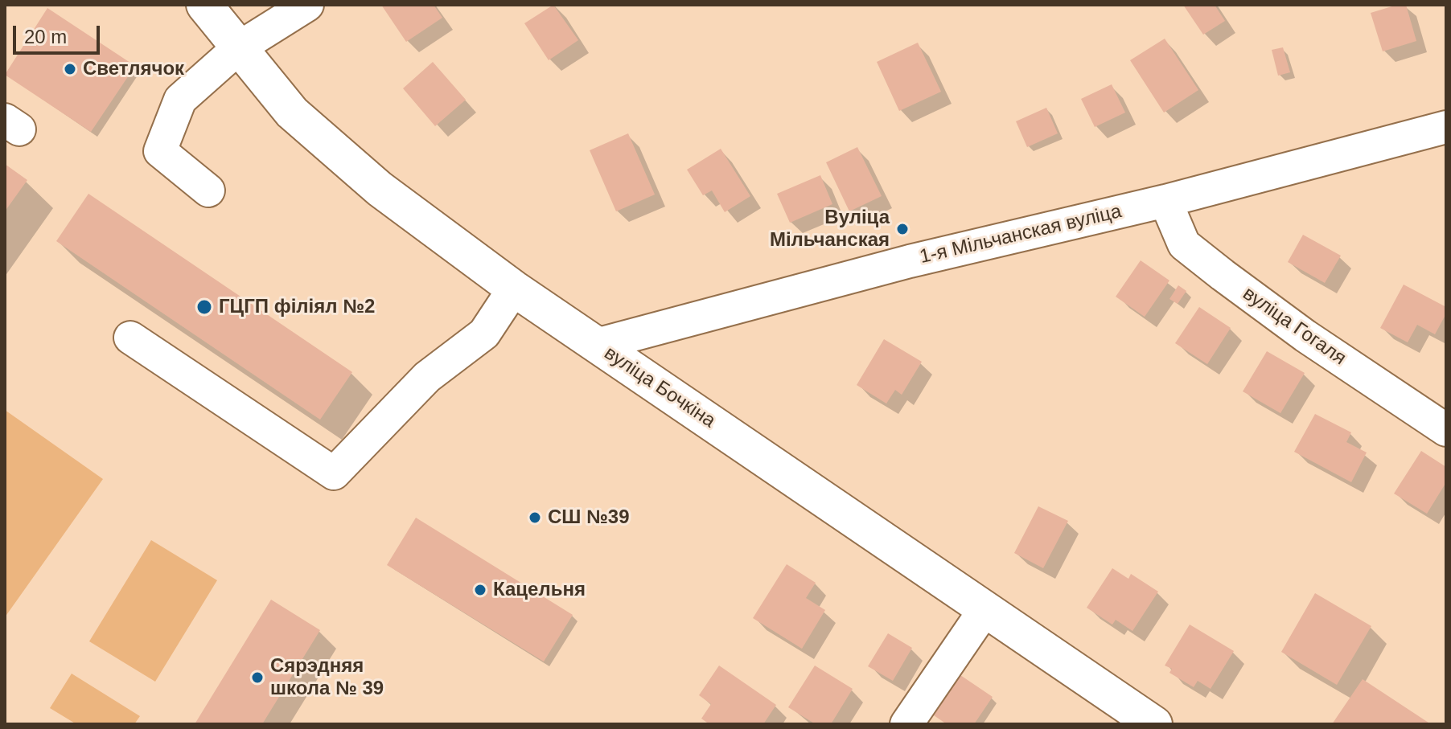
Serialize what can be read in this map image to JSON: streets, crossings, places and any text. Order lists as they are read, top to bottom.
{
  "streets": {
    "main road": ["вуліца Бочкіна"],
    "street": ["1-я Мільчанская вуліца", "вуліца Гогаля"]
  },
  "crossings": [
    ["1-я Мільчанская вуліца", "вуліца Гогаля"],
    ["1-я Мільчанская вуліца", "вуліца Бочкіна"]
  ],
  "places": [
    "Светлячок",
    "Вуліца Мільчанская",
    "ГЦГП філіял №2",
    "СШ №39",
    "Кацельня",
    "Сярэдняя школа № 39"
  ],
  "scale_bar": "20 m"
}
